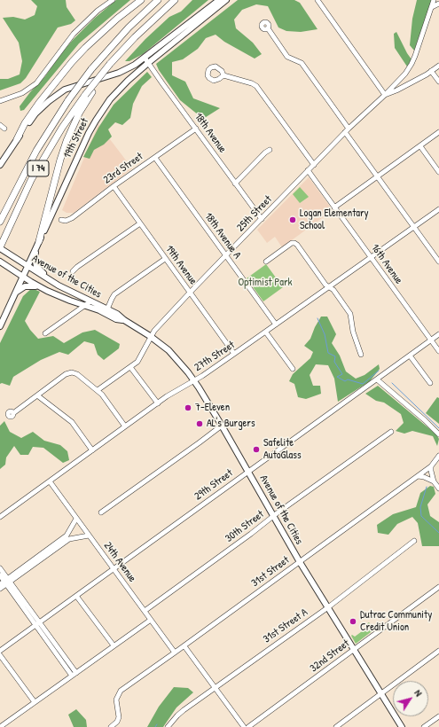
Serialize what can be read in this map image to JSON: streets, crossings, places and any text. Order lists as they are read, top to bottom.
{
  "streets": {
    "highway": ["I 74"],
    "main road": ["19th Street", "Avenue of the Cities"],
    "street": [
      "18th Avenue",
      "23rd Street",
      "25th Street",
      "18th Avenue A",
      "16th Avenue",
      "19th Avenue",
      "27th Street",
      "29th Street",
      "30th Street",
      "24th Avenue",
      "31st Street",
      "31st Street A",
      "32nd Street"
    ]
  },
  "crossings": [
    ["18th Avenue", "19th Street"],
    ["18th Avenue", "23rd Street"],
    ["18th Avenue", "25th Street"],
    ["19th Street", "Avenue of the Cities"],
    ["I 74", "Avenue of the Cities"],
    ["23rd Street", "18th Avenue A"],
    ["23rd Street", "19th Avenue"],
    ["25th Street", "18th Avenue A"],
    ["25th Street", "16th Avenue"],
    ["25th Street", "19th Avenue"],
    ["25th Street", "Avenue of the Cities"],
    ["18th Avenue A", "27th Street"],
    ["16th Avenue", "27th Street"],
    ["16th Avenue", "29th Street"],
    ["19th Avenue", "27th Street"],
    ["Avenue of the Cities", "27th Street"],
    ["Avenue of the Cities", "29th Street"],
    ["Avenue of the Cities", "30th Street"],
    ["Avenue of the Cities", "31st Street"],
    ["Avenue of the Cities", "31st Street A"],
    ["Avenue of the Cities", "32nd Street"],
    ["27th Street", "24th Avenue"],
    ["29th Street", "24th Avenue"],
    ["30th Street", "24th Avenue"],
    ["24th Avenue", "31st Street"]
  ],
  "parks": ["Optimist Park"],
  "places": [
    "Logan Elementary School",
    "7-Eleven",
    "AL's Burgers",
    "Safelite AutoGlass",
    "Dutrac Community Credit Union"
  ],
  "north": "top right"
}
